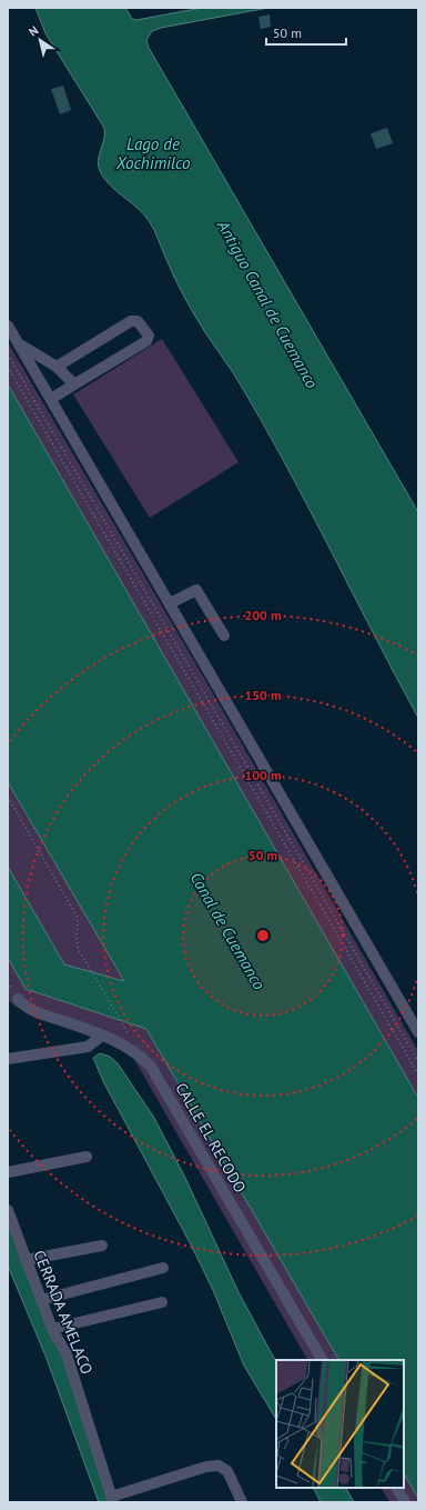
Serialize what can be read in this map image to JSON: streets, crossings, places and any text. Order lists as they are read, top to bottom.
{
  "streets": {
    "street": ["CALLE EL RECODO", "CERRADA AMELACO"]
  },
  "water": ["Lago de Xochimilco", "Antiguo Canal de Cuemanco", "Canal de Cuemanco"],
  "scale_bar": "50 m",
  "north": "top left",
  "rings": [
    "200 m",
    "150 m",
    "100 m",
    "50 m"
  ]
}
